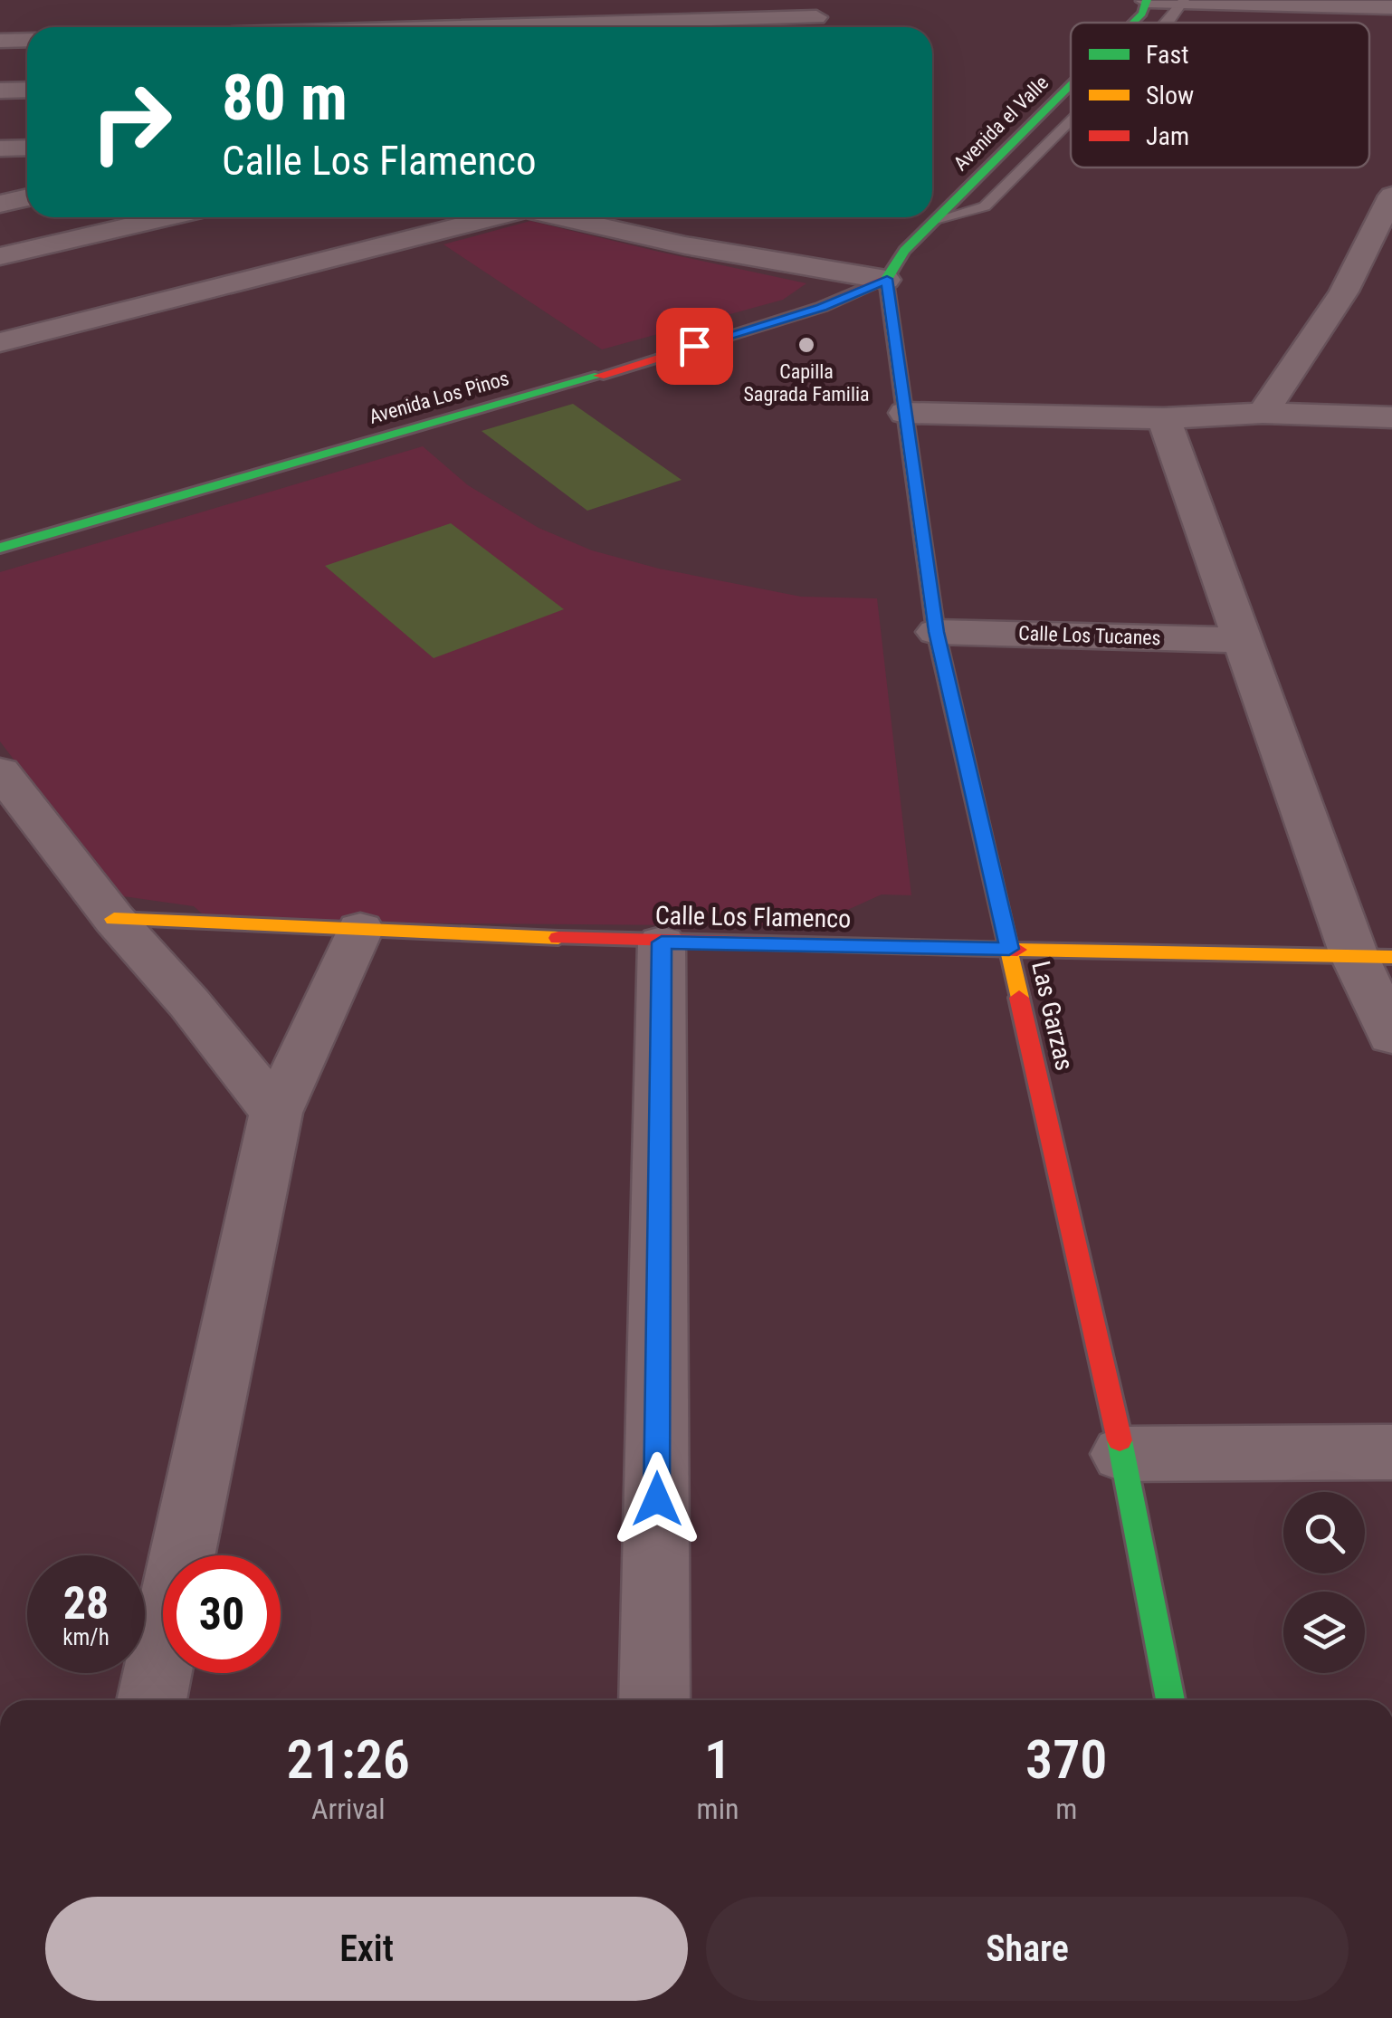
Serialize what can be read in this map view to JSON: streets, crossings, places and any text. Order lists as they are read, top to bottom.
{
  "streets": {
    "street": [
      "Avenida el Valle",
      "Avenida Los Pinos",
      "Calle Los Tucanes",
      "Calle Los Flamenco",
      "Las Garzas"
    ]
  },
  "crossings": [
    ["Avenida el Valle", "Avenida Los Pinos"],
    ["Avenida el Valle", "Las Garzas"],
    ["Avenida Los Pinos", "Las Garzas"],
    ["Calle Los Tucanes", "Las Garzas"],
    ["Calle Los Flamenco", "Las Garzas"]
  ],
  "places": ["Capilla Sagrada Familia"],
  "legend": ["Fast", "Slow", "Jam"],
  "page": {
    "turn": ["80 m", "Calle Los Flamenco"],
    "speed": "28 km/h",
    "limit": "30",
    "eta": [
      "21:26",
      "Arrival",
      "1",
      "min",
      "370",
      "m"
    ],
    "buttons": ["Exit", "Share"]
  }
}
